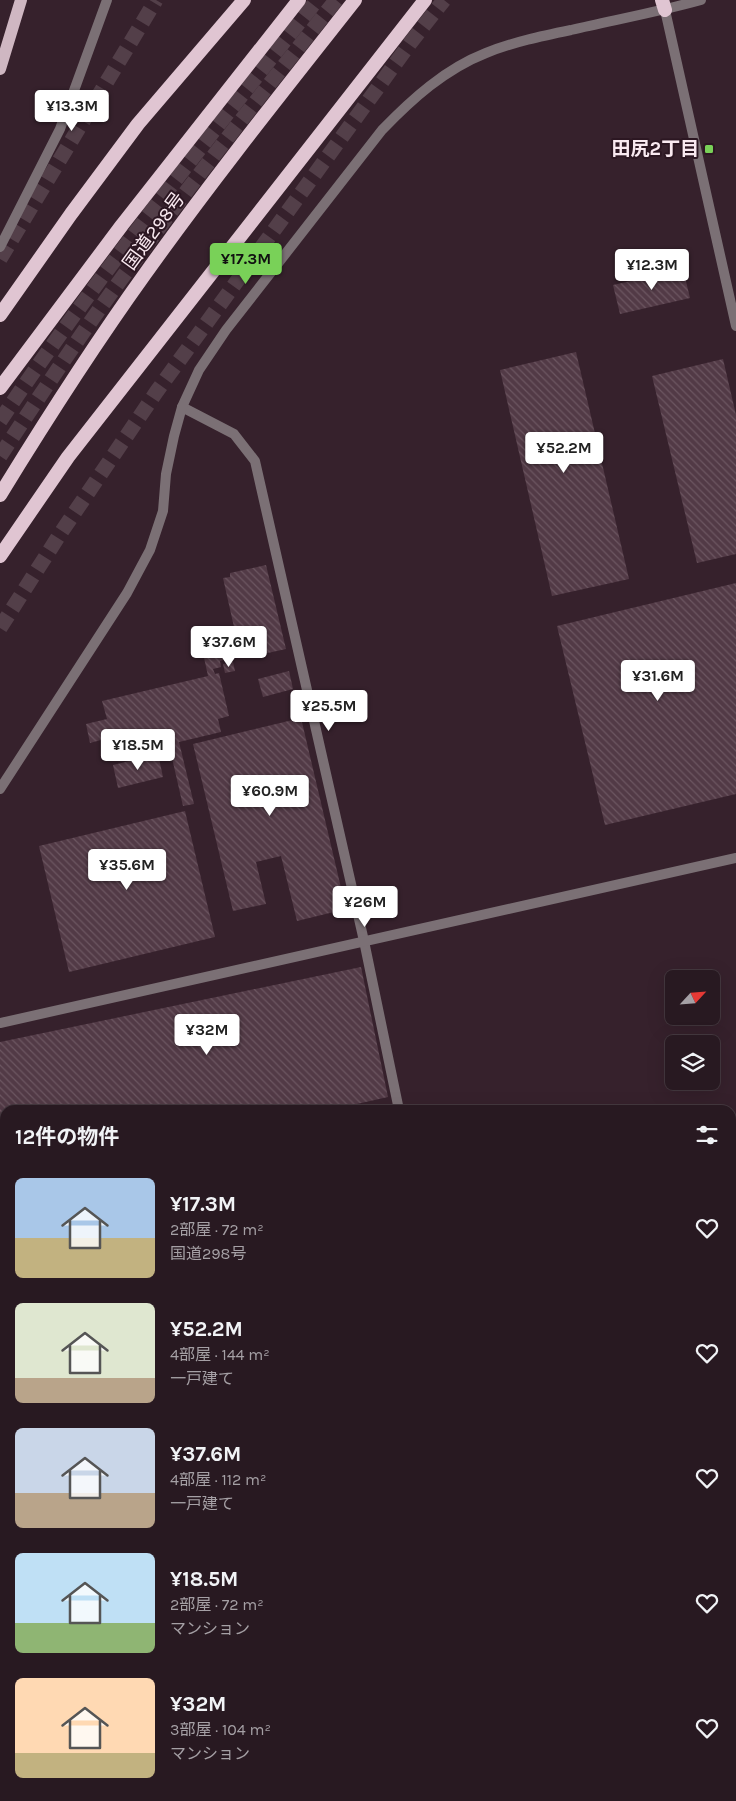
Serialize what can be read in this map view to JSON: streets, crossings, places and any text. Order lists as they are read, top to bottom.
{
  "streets": {
    "highway": ["国道298号"]
  },
  "places": {
    "transit": ["田尻2丁目"]
  },
  "north": "top right",
  "page": {
    "price": [
      "¥13.3M",
      "¥17.3M",
      "¥12.3M",
      "¥52.2M",
      "¥37.6M",
      "¥31.6M",
      "¥25.5M",
      "¥18.5M",
      "¥60.9M",
      "¥35.6M",
      "¥26M",
      "¥32M"
    ],
    "heading": "12件の物件",
    "list": [
      {
        "name": "¥17.3M",
        "note": "2部屋 · 72 m² · 国道298号"
      },
      {
        "name": "¥52.2M",
        "note": "4部屋 · 144 m² · 一戸建て"
      },
      {
        "name": "¥37.6M",
        "note": "4部屋 · 112 m² · 一戸建て"
      },
      {
        "name": "¥18.5M",
        "note": "2部屋 · 72 m² · マンション"
      },
      {
        "name": "¥32M",
        "note": "3部屋 · 104 m² · マンション"
      }
    ]
  }
}
